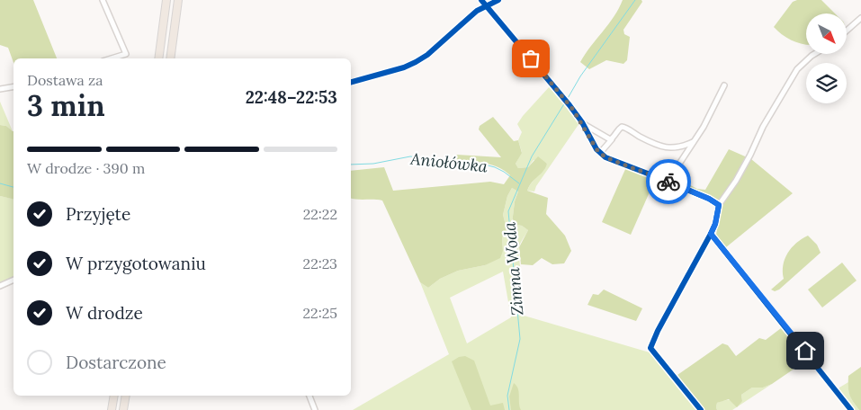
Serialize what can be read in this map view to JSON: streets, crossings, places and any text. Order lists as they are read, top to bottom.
{
  "water": ["Aniołówka", "Zimna Woda"],
  "north": "bottom right",
  "page": {
    "heading": ["3 min", "Dostawa za", "22:48–22:53"],
    "bar": "W drodze · 390 m",
    "list": [
      ["Przyjęte", "22:22"],
      ["W przygotowaniu", "22:23"],
      ["W drodze", "22:25"],
      "Dostarczone"
    ]
  }
}
